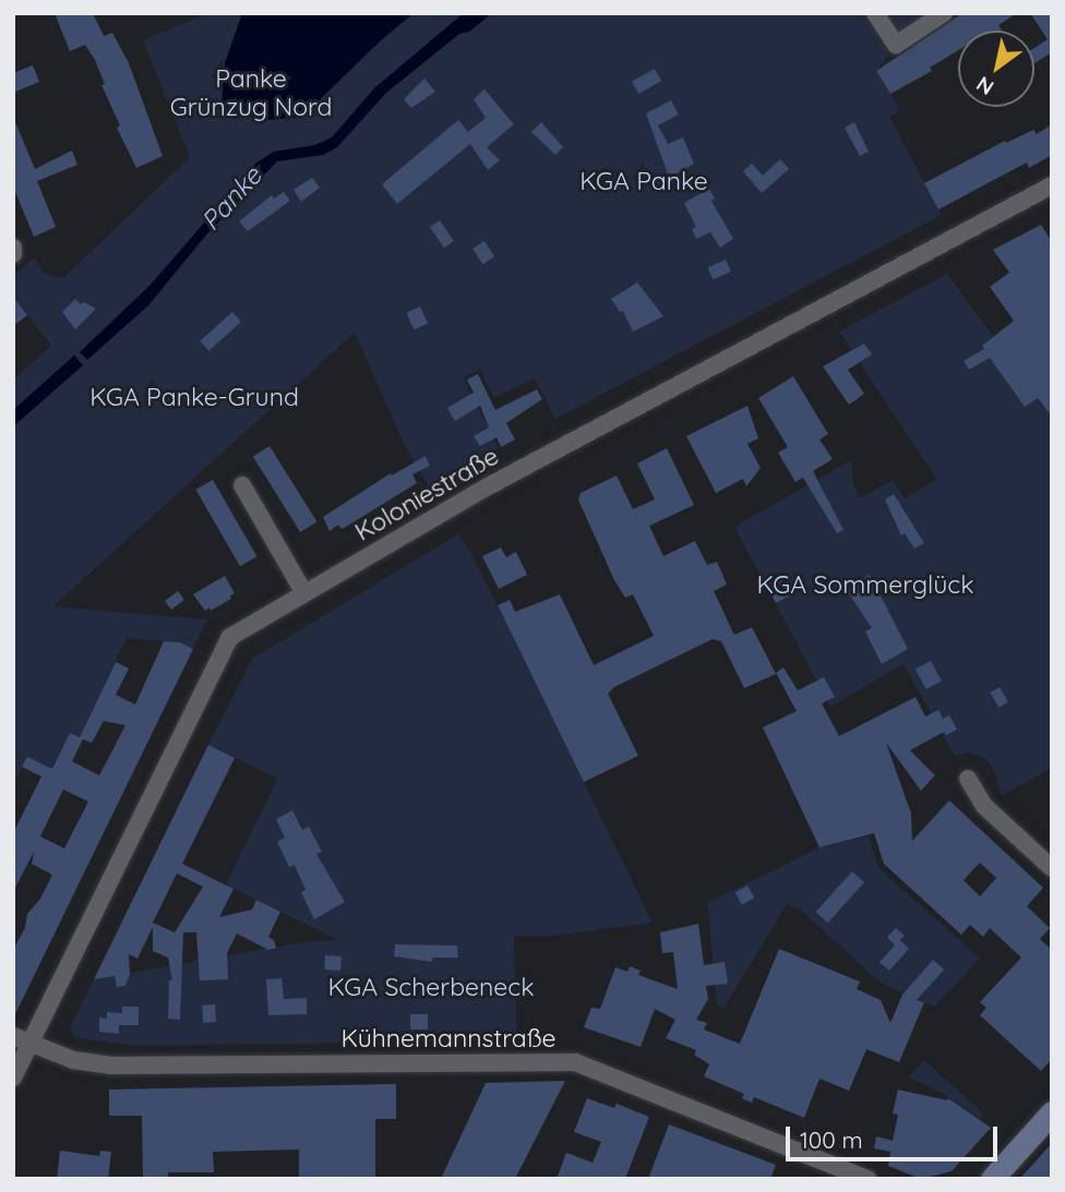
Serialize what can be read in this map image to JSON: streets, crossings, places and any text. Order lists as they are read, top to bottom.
{
  "streets": {
    "street": ["Koloniestraße", "Kühnemannstraße"]
  },
  "crossings": [
    ["Koloniestraße", "Kühnemannstraße"]
  ],
  "water": ["Panke"],
  "parks": [
    "Panke Grünzug Nord",
    "KGA Panke",
    "KGA Panke-Grund",
    "KGA Sommerglück",
    "KGA Scherbeneck"
  ],
  "scale_bar": "100 m",
  "north": "bottom left"
}
